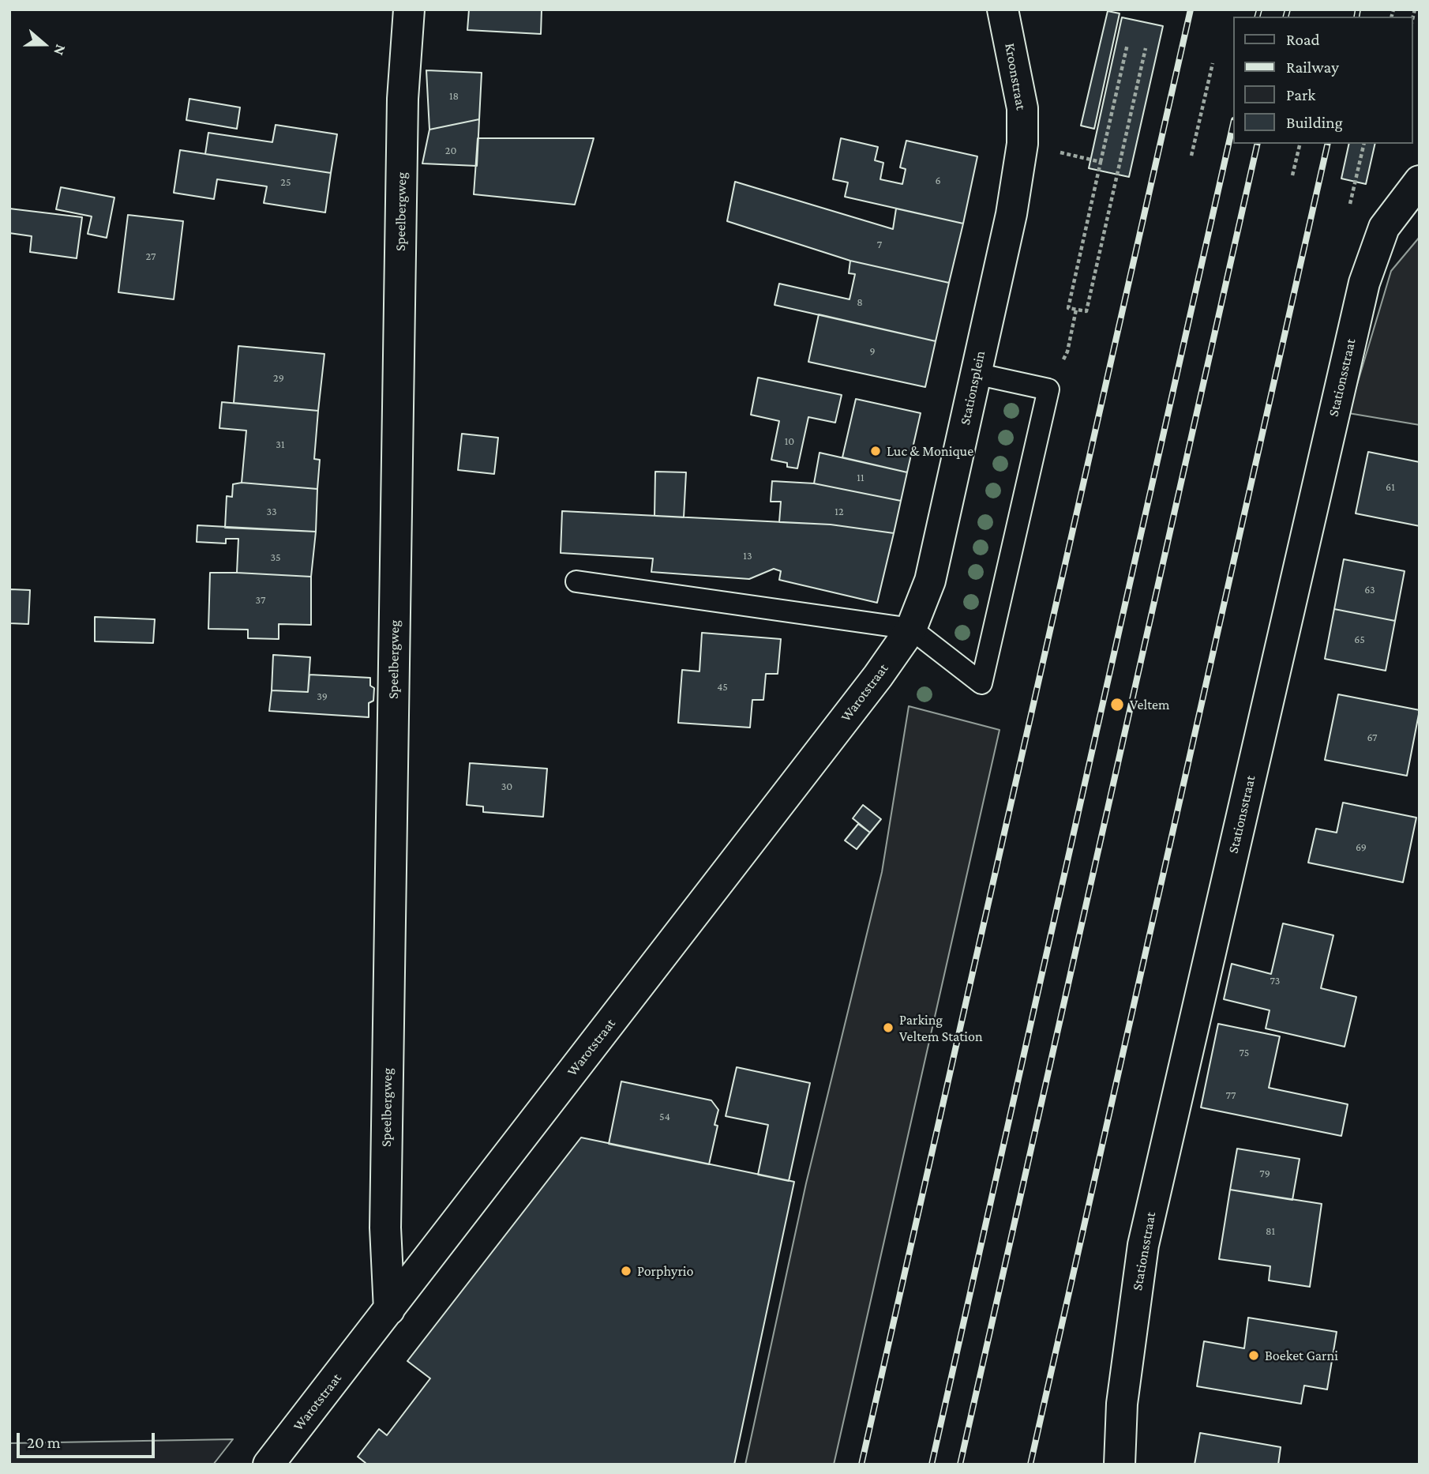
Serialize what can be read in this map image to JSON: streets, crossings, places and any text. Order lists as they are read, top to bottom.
{
  "streets": {
    "street": [
      "Kroonstraat",
      "Speelbergweg",
      "Stationsstraat",
      "Stationsplein",
      "Warotstraat"
    ]
  },
  "crossings": [
    ["Kroonstraat", "Stationsplein"],
    ["Speelbergweg", "Warotstraat"],
    ["Stationsplein", "Warotstraat"]
  ],
  "places": [
    "Luc & Monique",
    "Veltem",
    "Parking Veltem Station",
    "Porphyrio",
    "Boeket Garni"
  ],
  "house_numbers": [
    "18",
    "20",
    "6",
    "25",
    "7",
    "27",
    "8",
    "9",
    "29",
    "10",
    "31",
    "11",
    "61",
    "33",
    "12",
    "13",
    "35",
    "63",
    "37",
    "65",
    "45",
    "39",
    "67",
    "30",
    "69",
    "73",
    "75",
    "77",
    "54",
    "79",
    "81"
  ],
  "legend": [
    "Road",
    "Railway",
    "Park",
    "Building"
  ],
  "scale_bar": "20 m",
  "north": "right"
}
